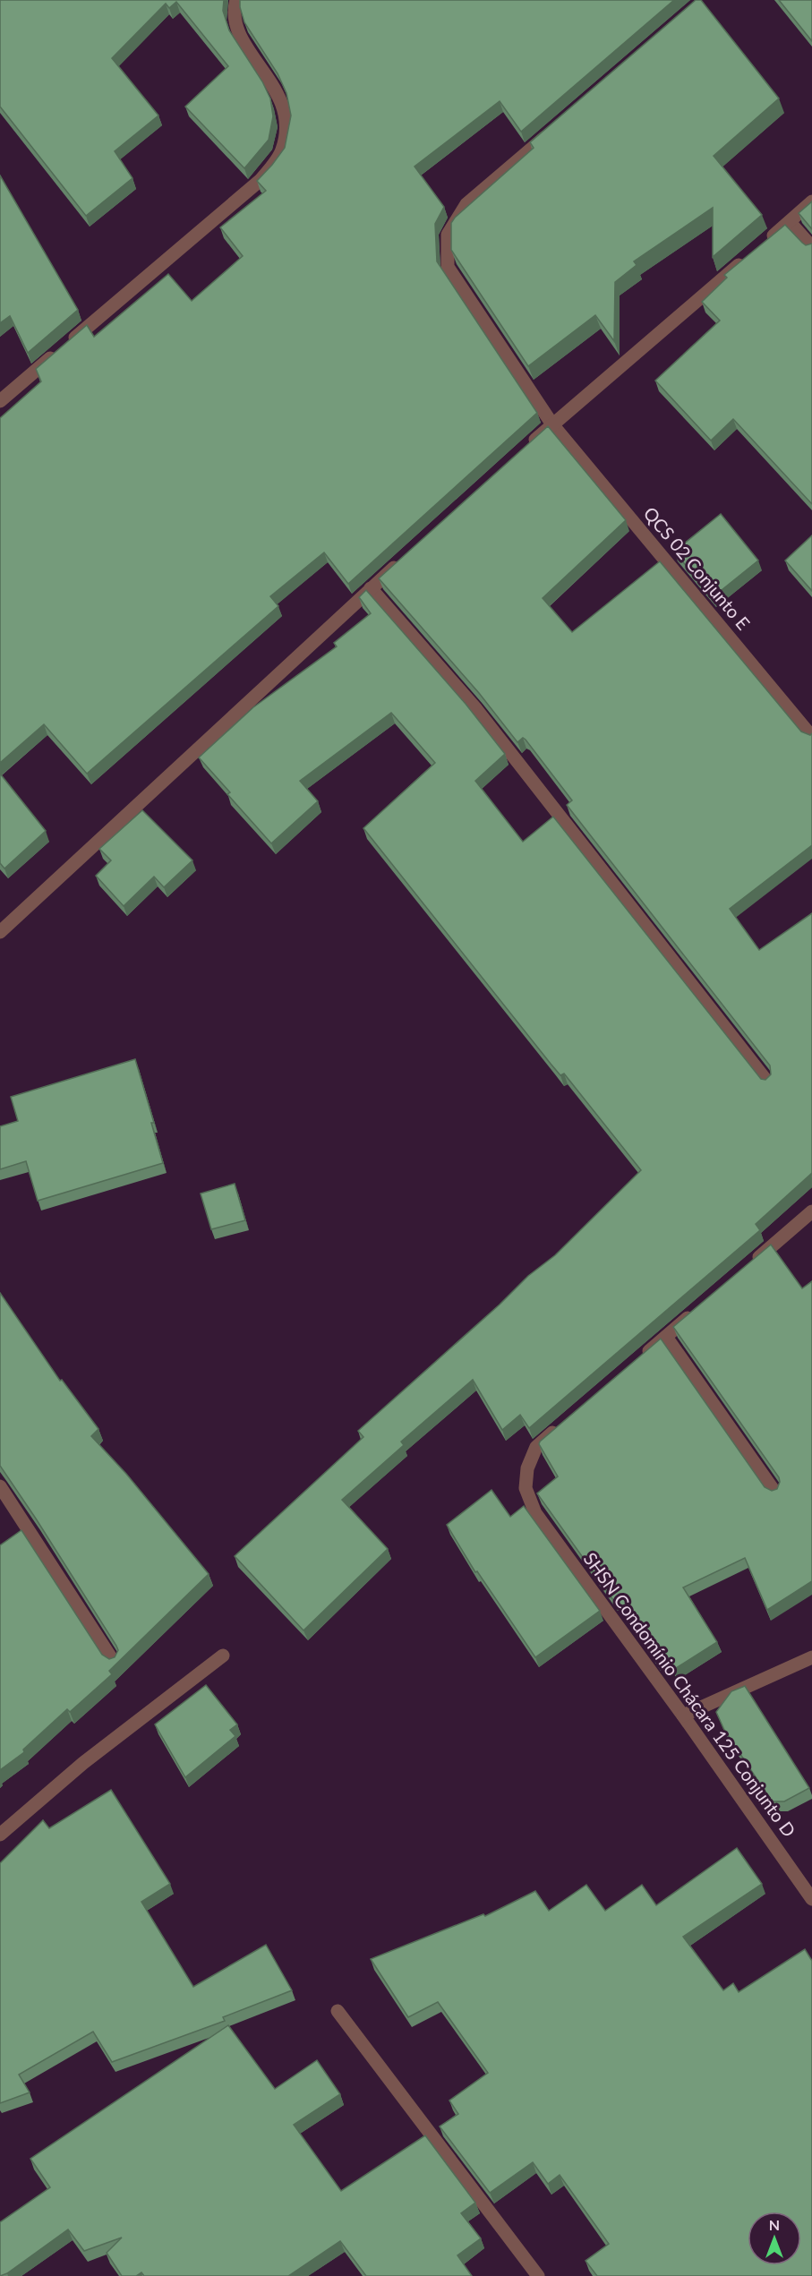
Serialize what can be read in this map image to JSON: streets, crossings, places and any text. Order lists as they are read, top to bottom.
{
  "streets": {
    "street": ["QCS 02 Conjunto E", "SHSN Condomínio Chácara 125 Conjunto D"]
  },
  "north": "top"
}
